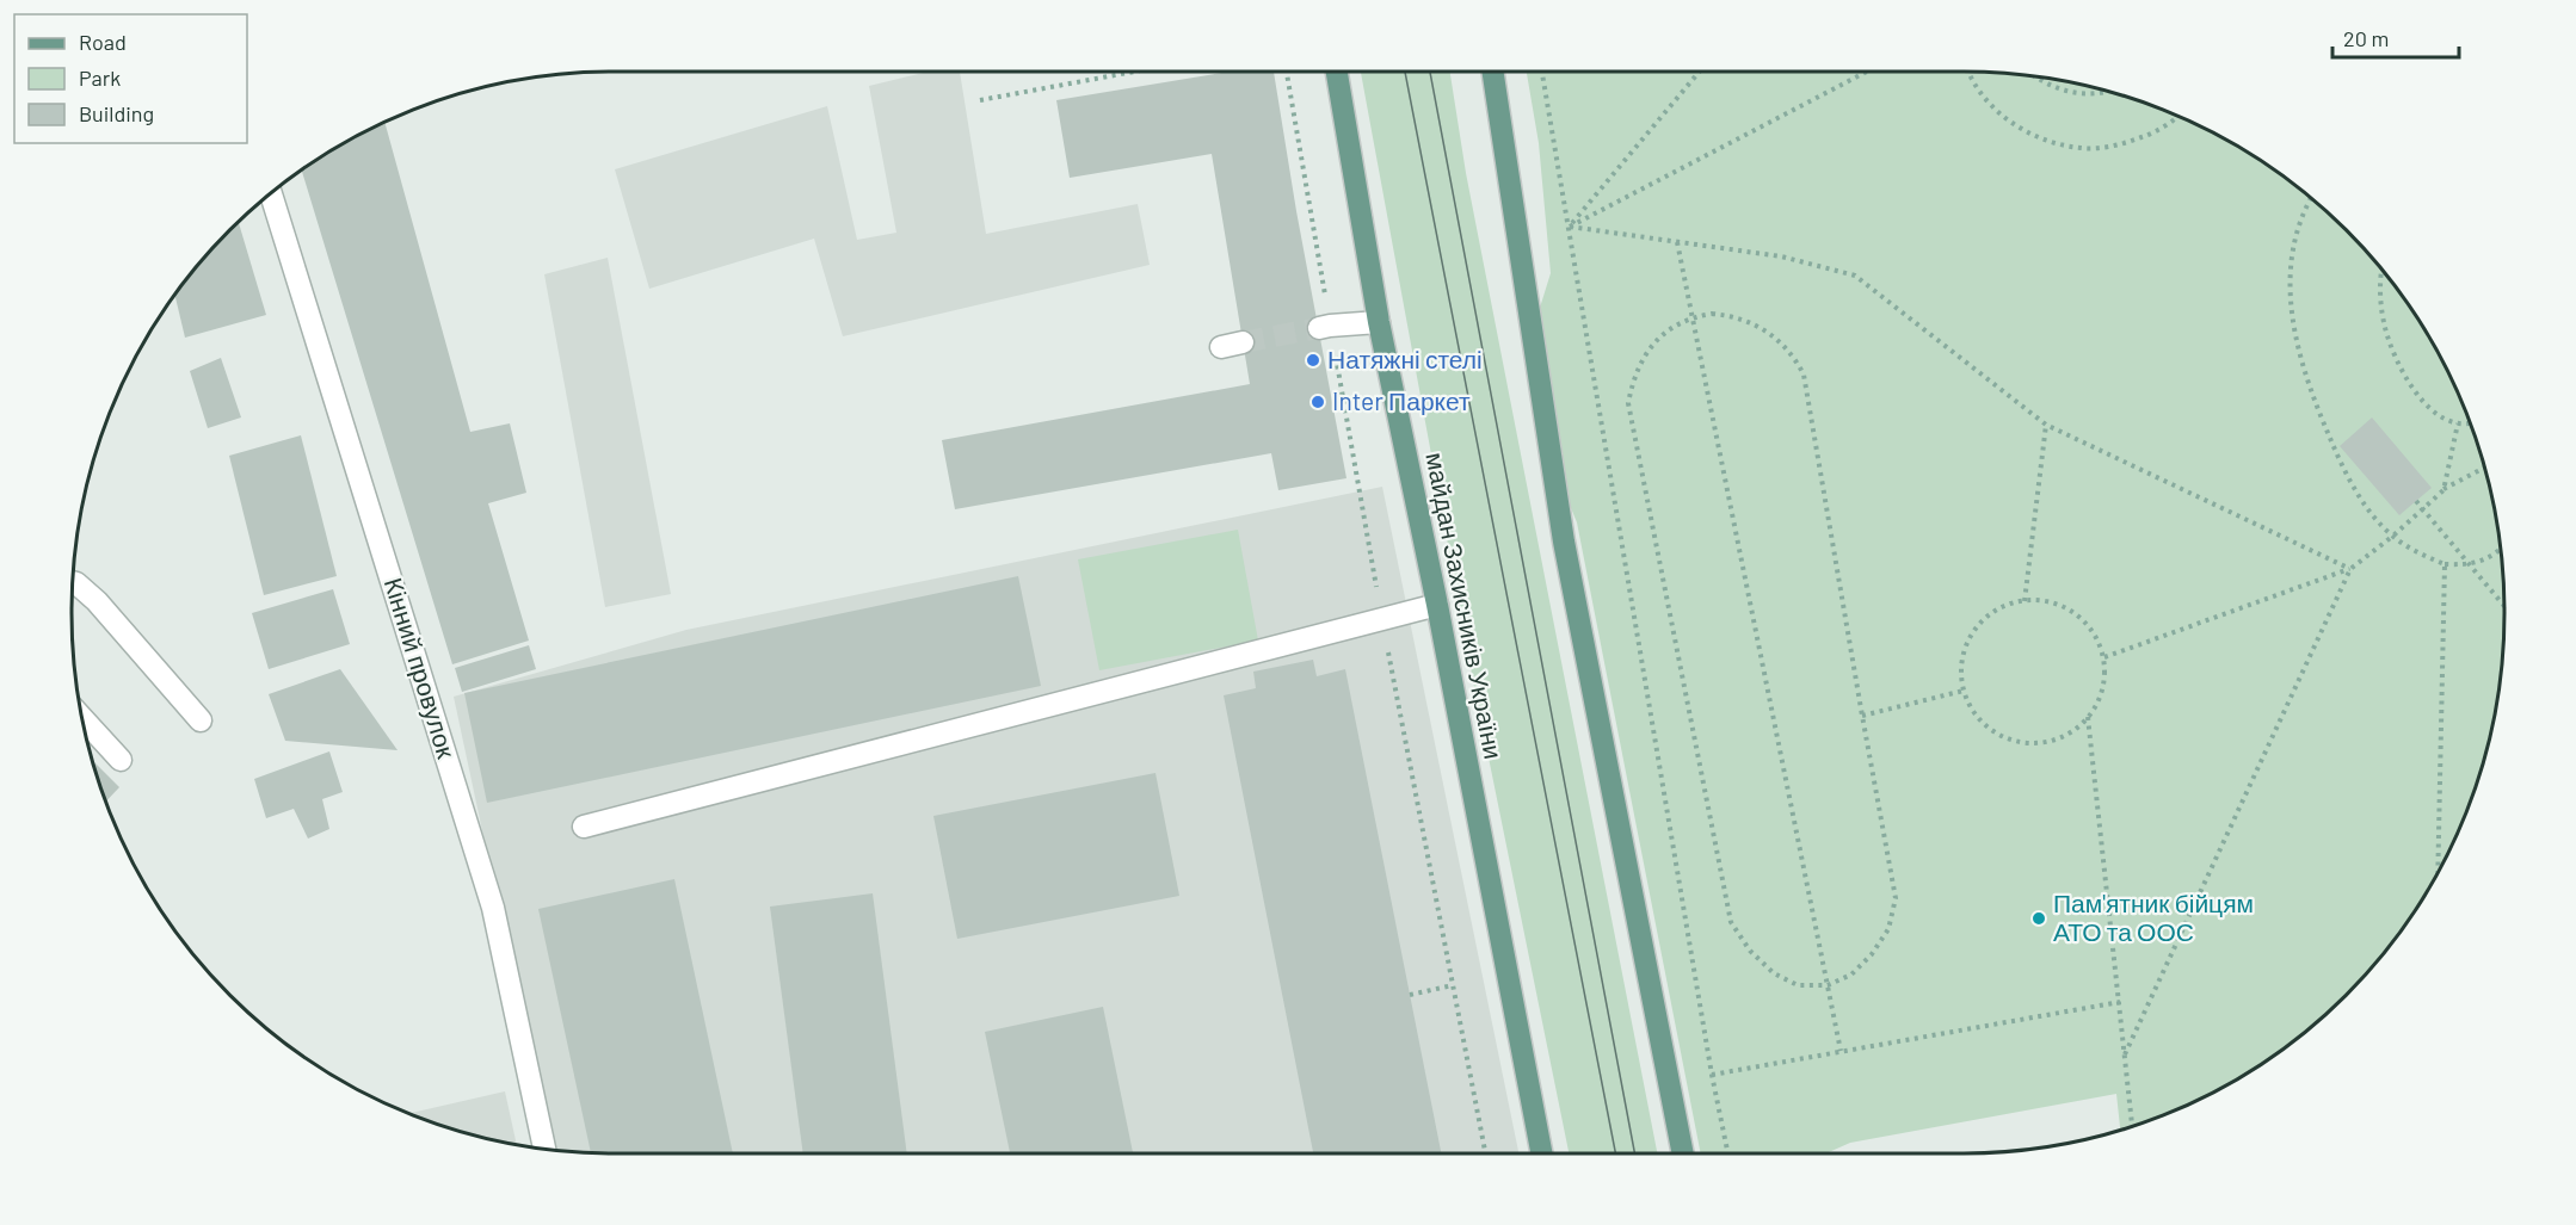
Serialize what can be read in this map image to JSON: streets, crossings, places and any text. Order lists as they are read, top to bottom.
{
  "streets": {
    "main road": ["майдан Захисників України"],
    "street": ["Кінний провулок"]
  },
  "places": ["Натяжні стелі", "Inter Паркет", "Пам'ятник бійцям АТО та ООС"],
  "legend": ["Road", "Park", "Building"],
  "scale_bar": "20 m"
}
